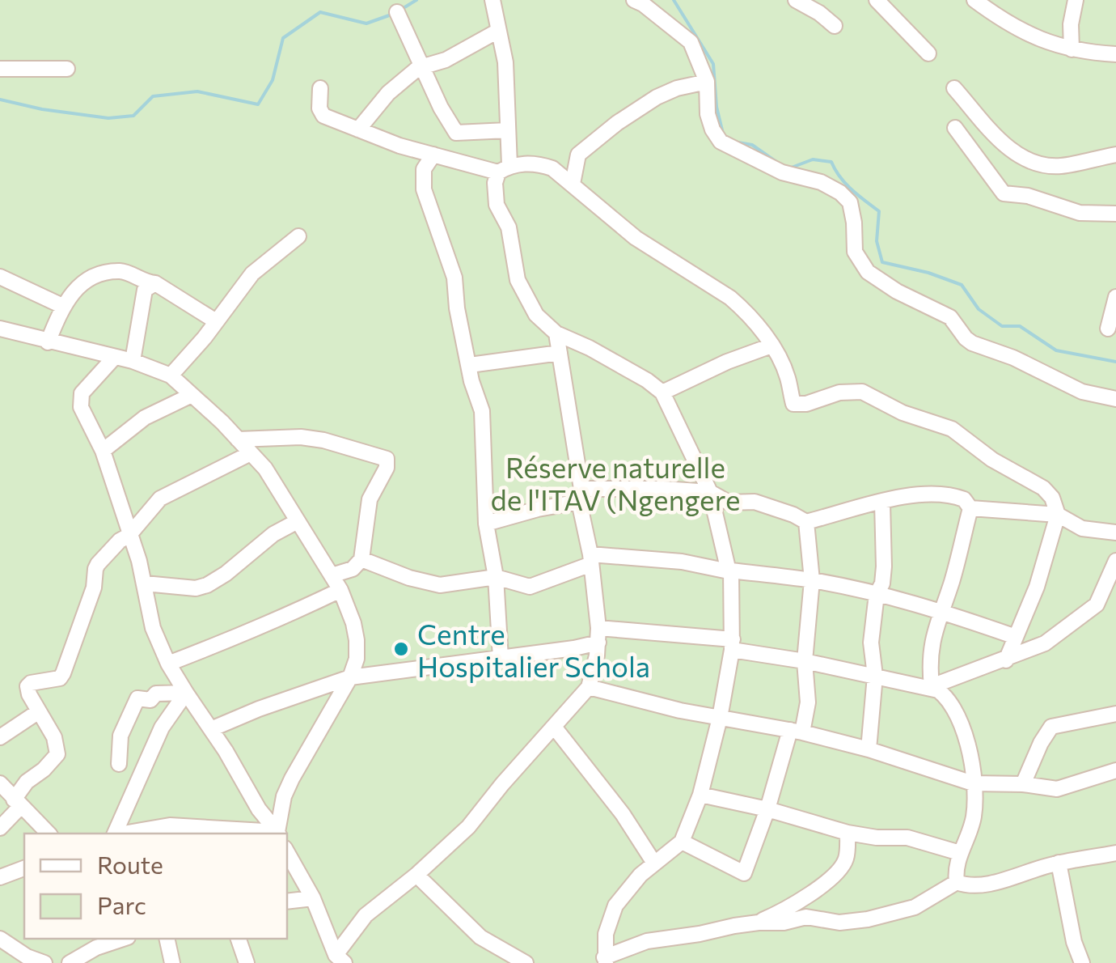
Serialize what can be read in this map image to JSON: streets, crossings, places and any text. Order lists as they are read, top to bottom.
{
  "parks": ["Réserve naturelle de l'ITAV (Ngengere"],
  "places": ["Centre Hospitalier Schola"],
  "legend": ["Route", "Parc"]
}
